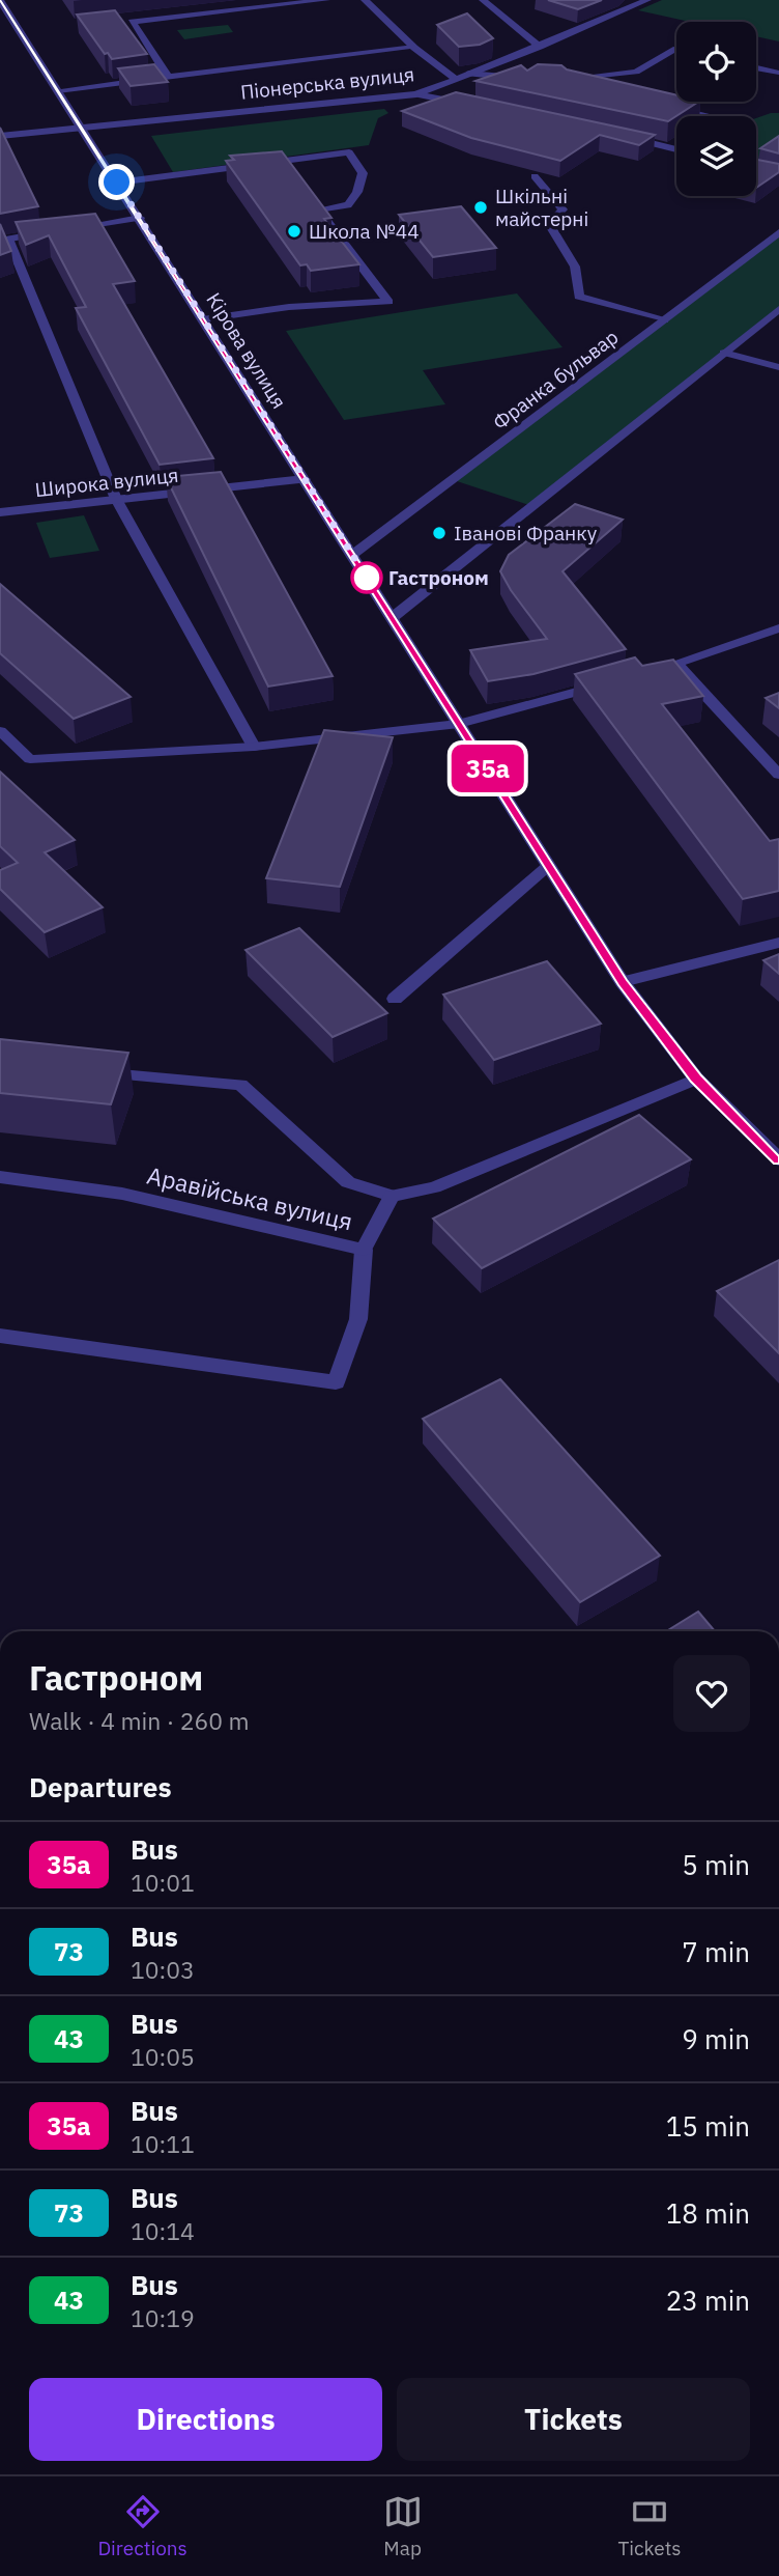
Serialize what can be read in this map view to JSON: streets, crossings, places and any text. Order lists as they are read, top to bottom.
{
  "streets": {
    "street": [
      "Піонерська вулиця",
      "Кірова вулиця",
      "Франка бульвар",
      "Широка вулиця",
      "Аравійська вулиця"
    ]
  },
  "crossings": [
    ["Піонерська вулиця", "Кірова вулиця"],
    ["Кірова вулиця", "Франка бульвар"],
    ["Кірова вулиця", "Широка вулиця"]
  ],
  "places": [
    "Шкільні майстерні",
    "Школа №44",
    "Іванові Франку",
    "Гастроном"
  ],
  "lines": ["bus line 35а"],
  "page": {
    "on_map": "35а",
    "heading": [
      ["Гастроном", "Walk · 4 min · 260 m"],
      "Departures"
    ],
    "list": [
      {
        "mark": "35а",
        "name": "Bus",
        "note": "10:01",
        "value": "5 min"
      },
      {
        "mark": "73",
        "name": "Bus",
        "note": "10:03",
        "value": "7 min"
      },
      {
        "mark": "43",
        "name": "Bus",
        "note": "10:05",
        "value": "9 min"
      },
      {
        "mark": "35а",
        "name": "Bus",
        "note": "10:11",
        "value": "15 min"
      },
      {
        "mark": "73",
        "name": "Bus",
        "note": "10:14",
        "value": "18 min"
      },
      {
        "mark": "43",
        "name": "Bus",
        "note": "10:19",
        "value": "23 min"
      }
    ],
    "buttons": ["Directions", "Tickets"],
    "tabs": ["Directions", "Map", "Tickets"]
  }
}
